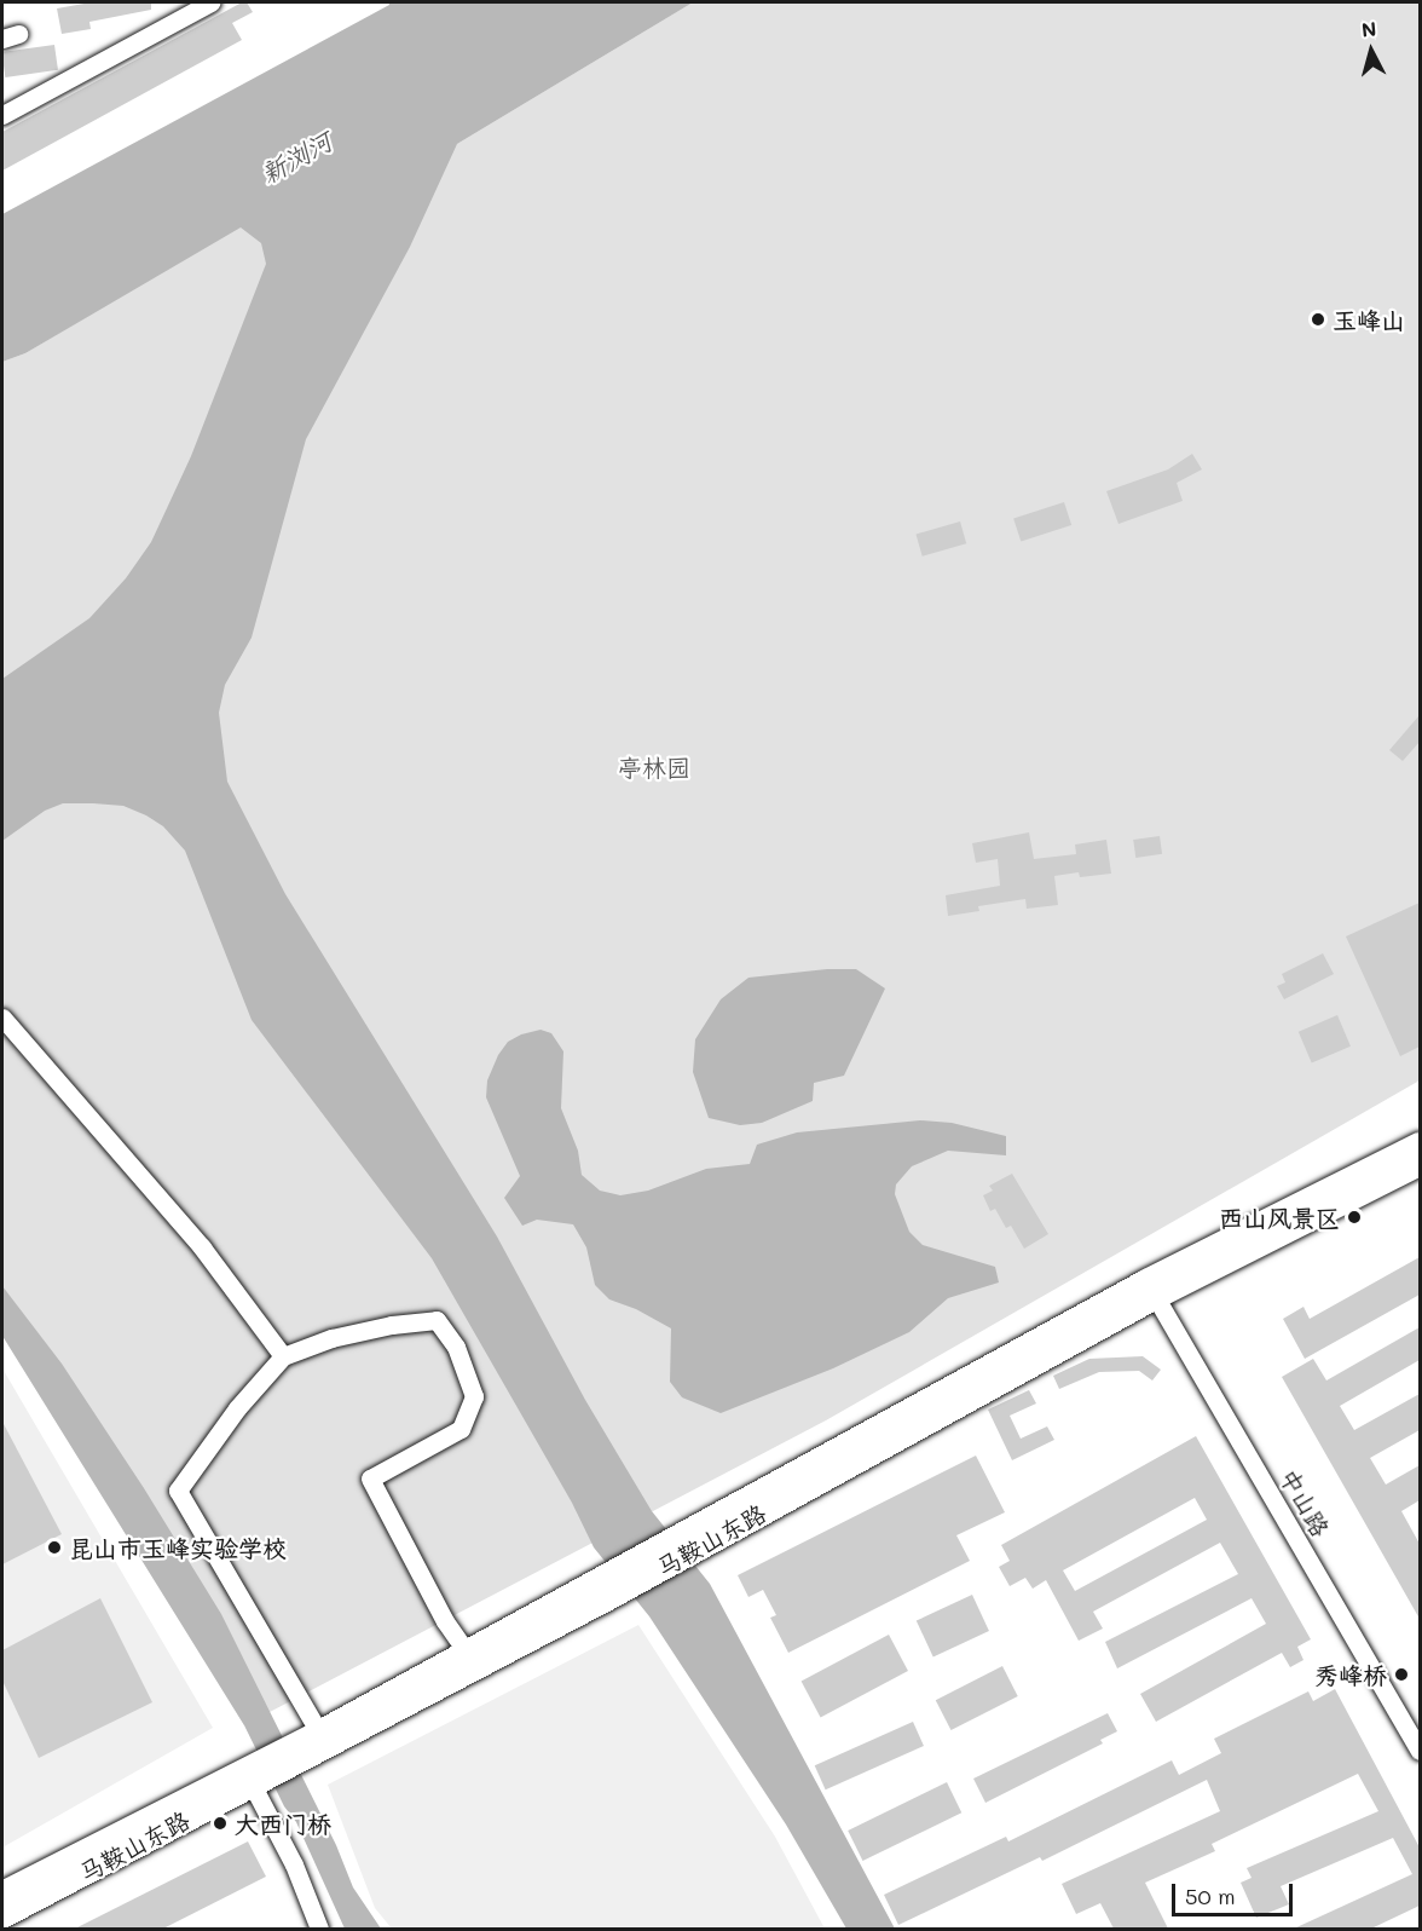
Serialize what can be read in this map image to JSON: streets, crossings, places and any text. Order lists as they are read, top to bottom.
{
  "streets": {
    "main road": ["马鞍山东路"],
    "street": ["中山路"]
  },
  "crossings": [
    ["中山路", "马鞍山东路"]
  ],
  "water": ["新浏河"],
  "parks": ["亭林园"],
  "places": [
    "玉峰山",
    "西山风景区",
    "昆山市玉峰实验学校",
    "秀峰桥",
    "大西门桥"
  ],
  "scale_bar": "50 m",
  "north": "top"
}
